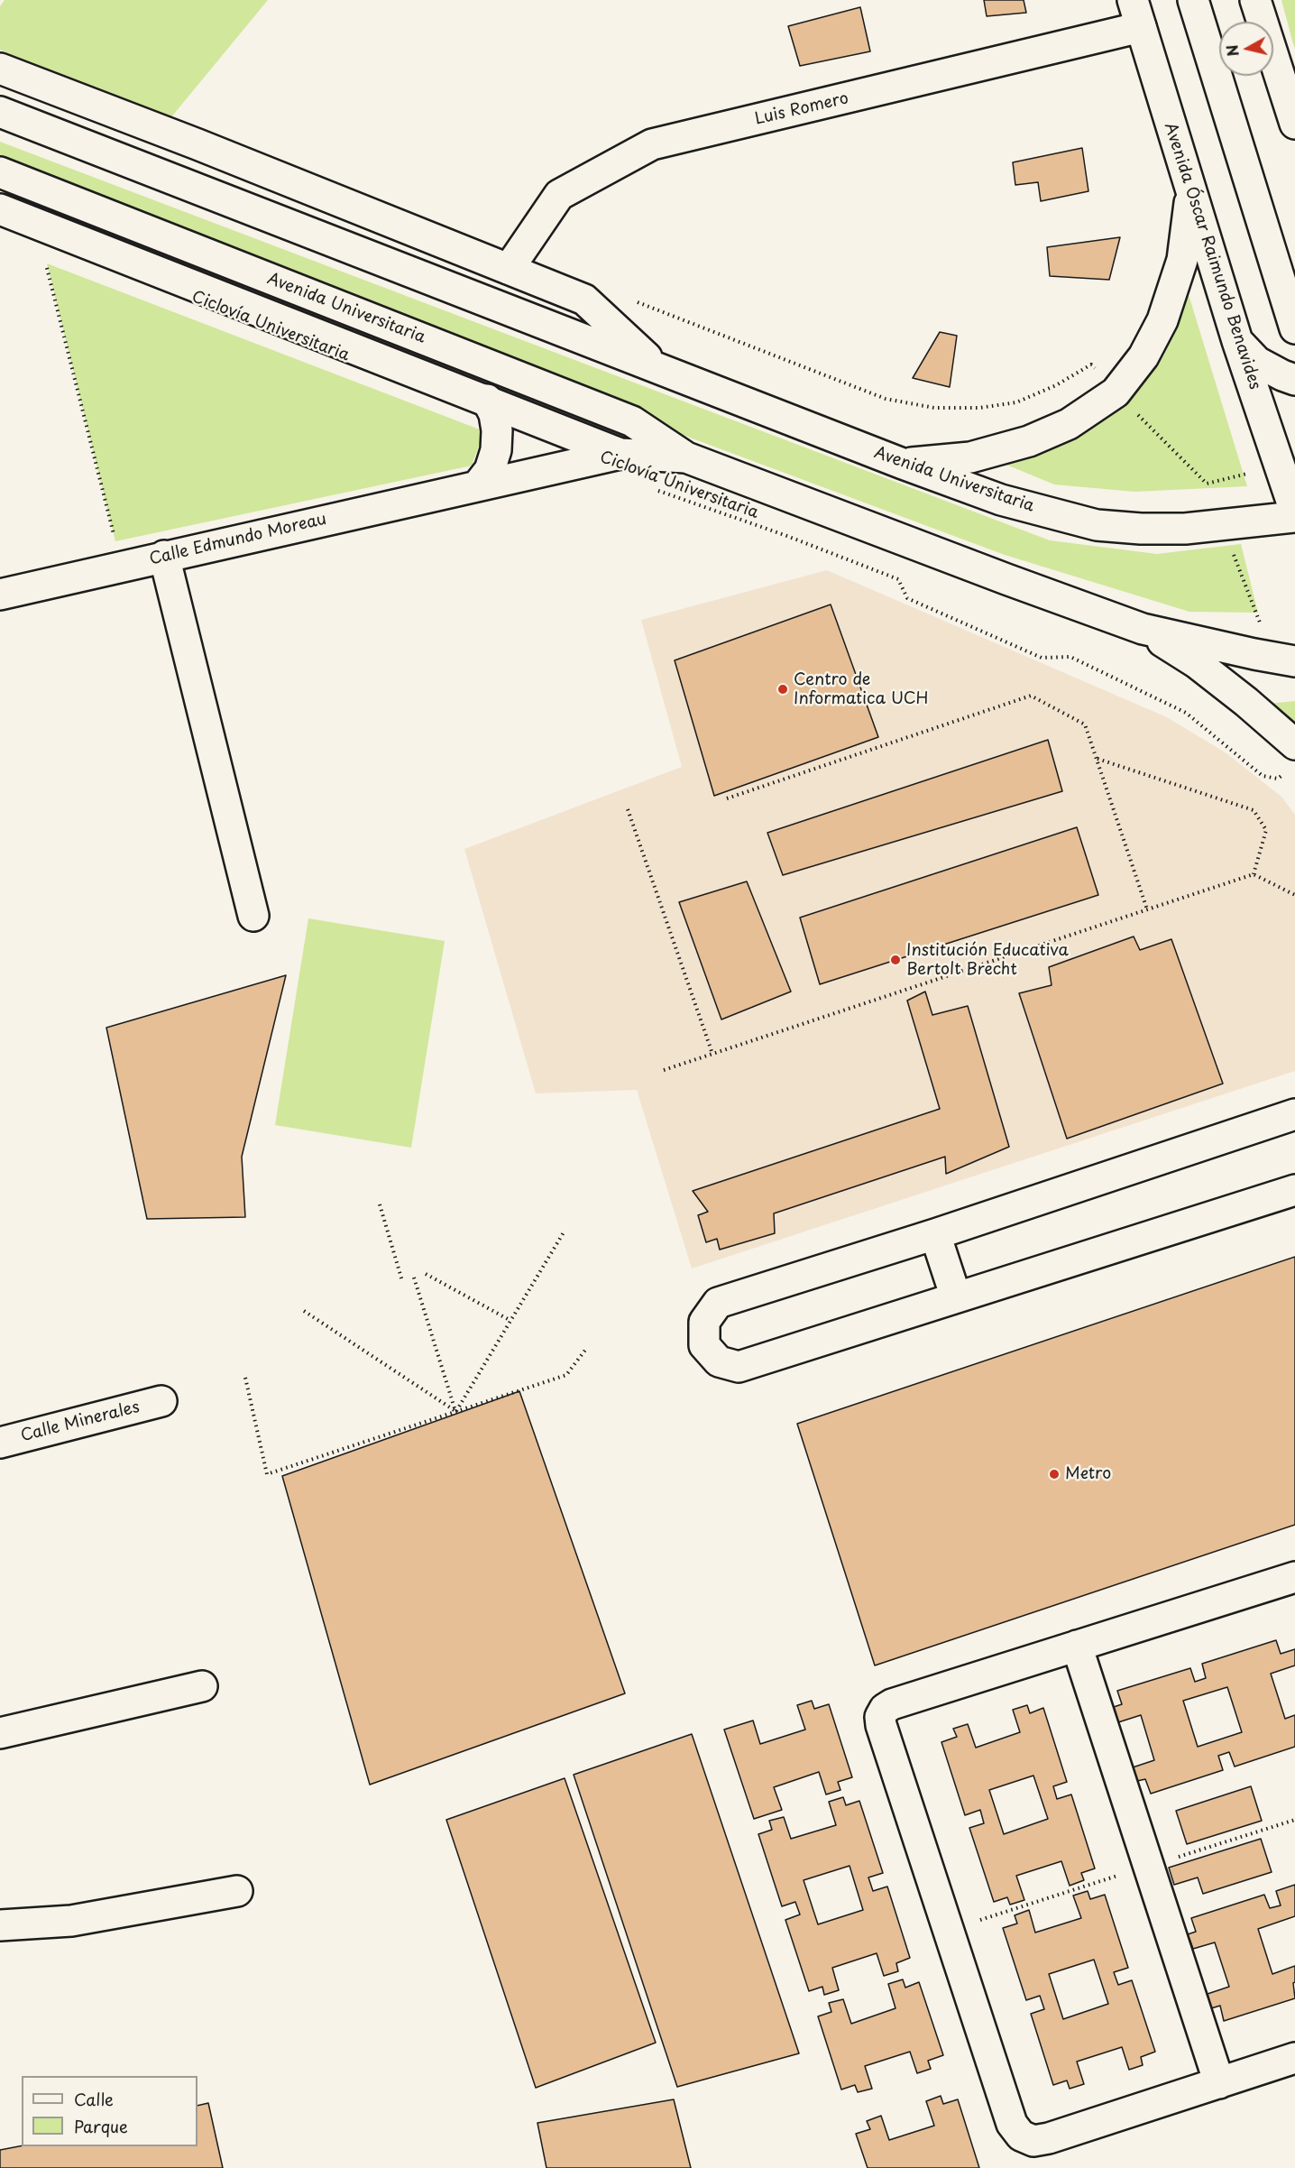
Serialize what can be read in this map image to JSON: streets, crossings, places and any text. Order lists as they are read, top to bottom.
{
  "streets": {
    "main road": [
      "Luis Romero",
      "Avenida Óscar Raimundo Benavides",
      "Avenida Universitaria",
      "Calle Edmundo Moreau",
      "Calle Minerales"
    ],
    "path": ["Ciclovía Universitaria"]
  },
  "crossings": [
    ["Luis Romero", "Avenida Óscar Raimundo Benavides"],
    ["Luis Romero", "Avenida Universitaria"],
    ["Avenida Universitaria", "Calle Edmundo Moreau"]
  ],
  "places": ["Centro de Informatica UCH", "Institución Educativa Bertolt Brecht", "Metro"],
  "legend": ["Calle", "Parque"],
  "north": "left"
}
